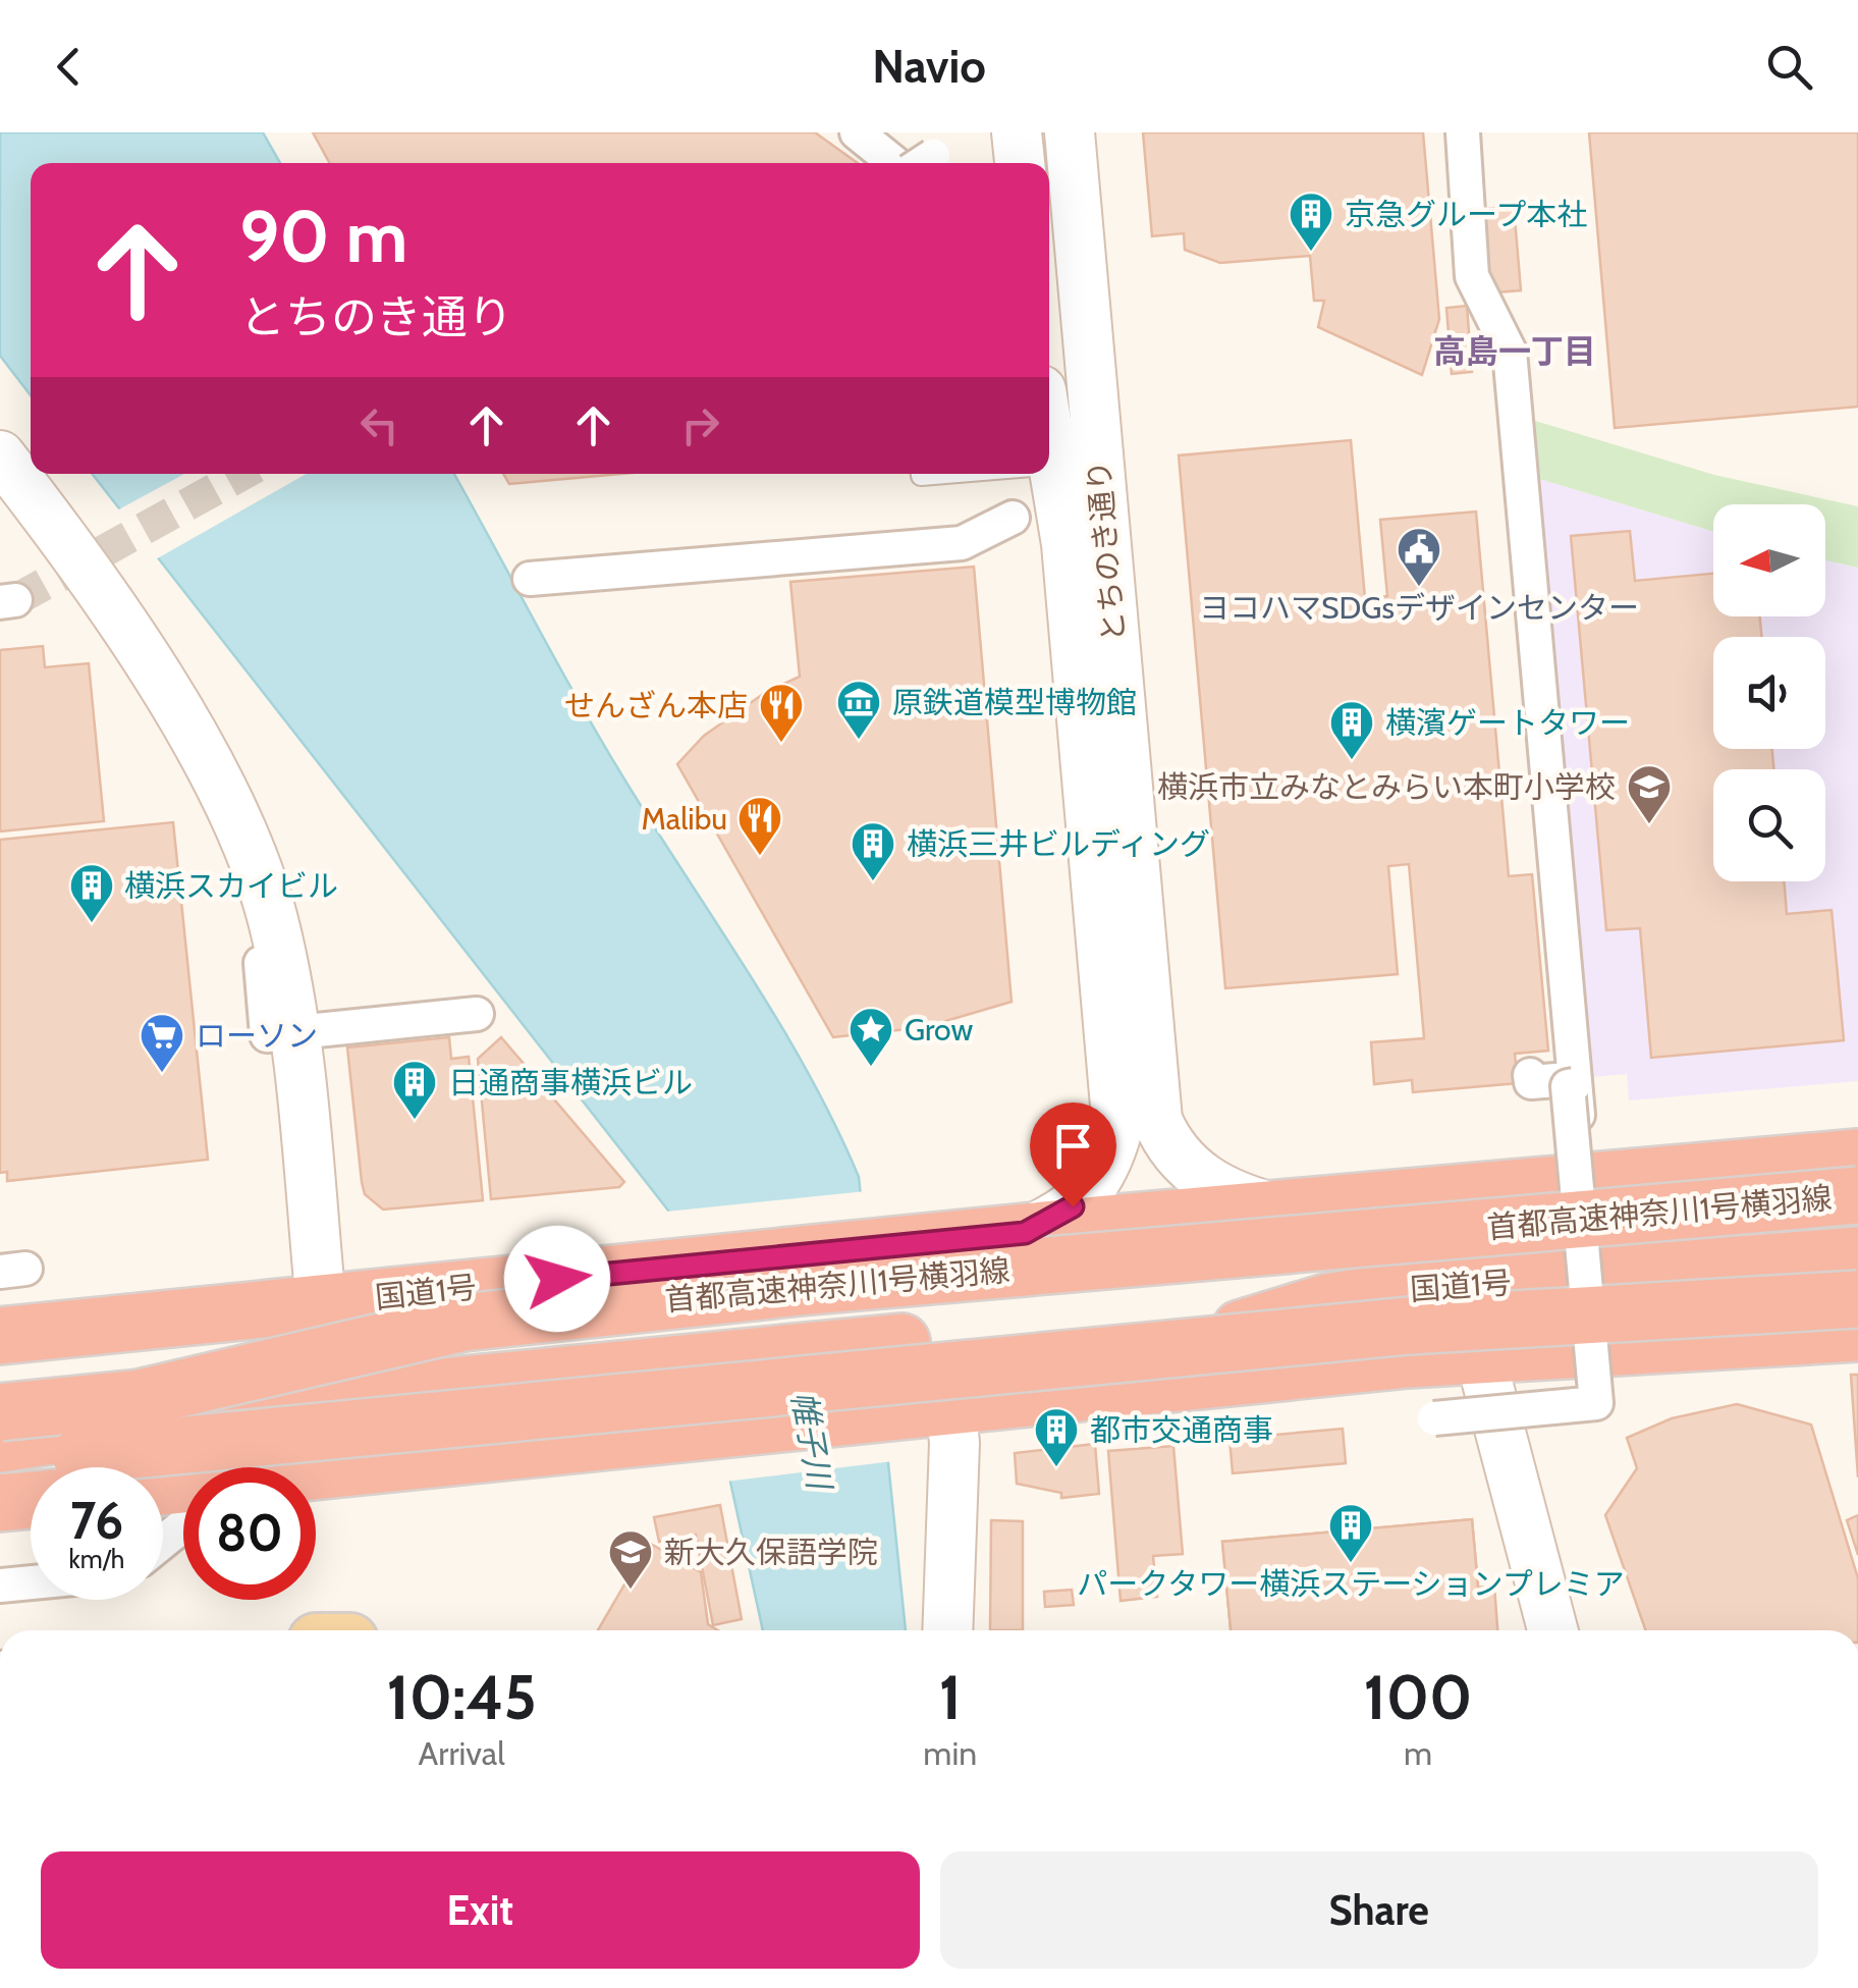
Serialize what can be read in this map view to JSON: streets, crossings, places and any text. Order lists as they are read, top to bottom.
{
  "streets": {
    "highway": ["首都高速神奈川1号横羽線", "国道1号"],
    "street": ["とちのき通り"]
  },
  "crossings": [
    ["とちのき通り", "国道1号"]
  ],
  "districts": ["高島一丁目"],
  "water": ["帷子川"],
  "places": {
    "building": [
      "京急グループ本社",
      "横濱ゲートタワー",
      "横浜三井ビルディング",
      "横浜スカイビル",
      "日通商事横浜ビル",
      "都市交通商事",
      "パークタワー横浜ステーションプレミア"
    ],
    "public building": ["ヨコハマSDGsデザインセンター"],
    "museum": ["原鉄道模型博物館"],
    "restaurant": ["せんざん本店", "Malibu"],
    "school or university": ["横浜市立みなとみらい本町小学校", "新大久保語学院"],
    "place": ["Grow"],
    "supermarket": ["ローソン"]
  },
  "north": "left",
  "page": {
    "header": "Navio",
    "turn": ["90 m", "とちのき通り"],
    "speed": "76 km/h",
    "limit": "80",
    "eta": [
      "10:45",
      "Arrival",
      "1",
      "min",
      "100",
      "m"
    ],
    "buttons": ["Exit", "Share"]
  }
}
